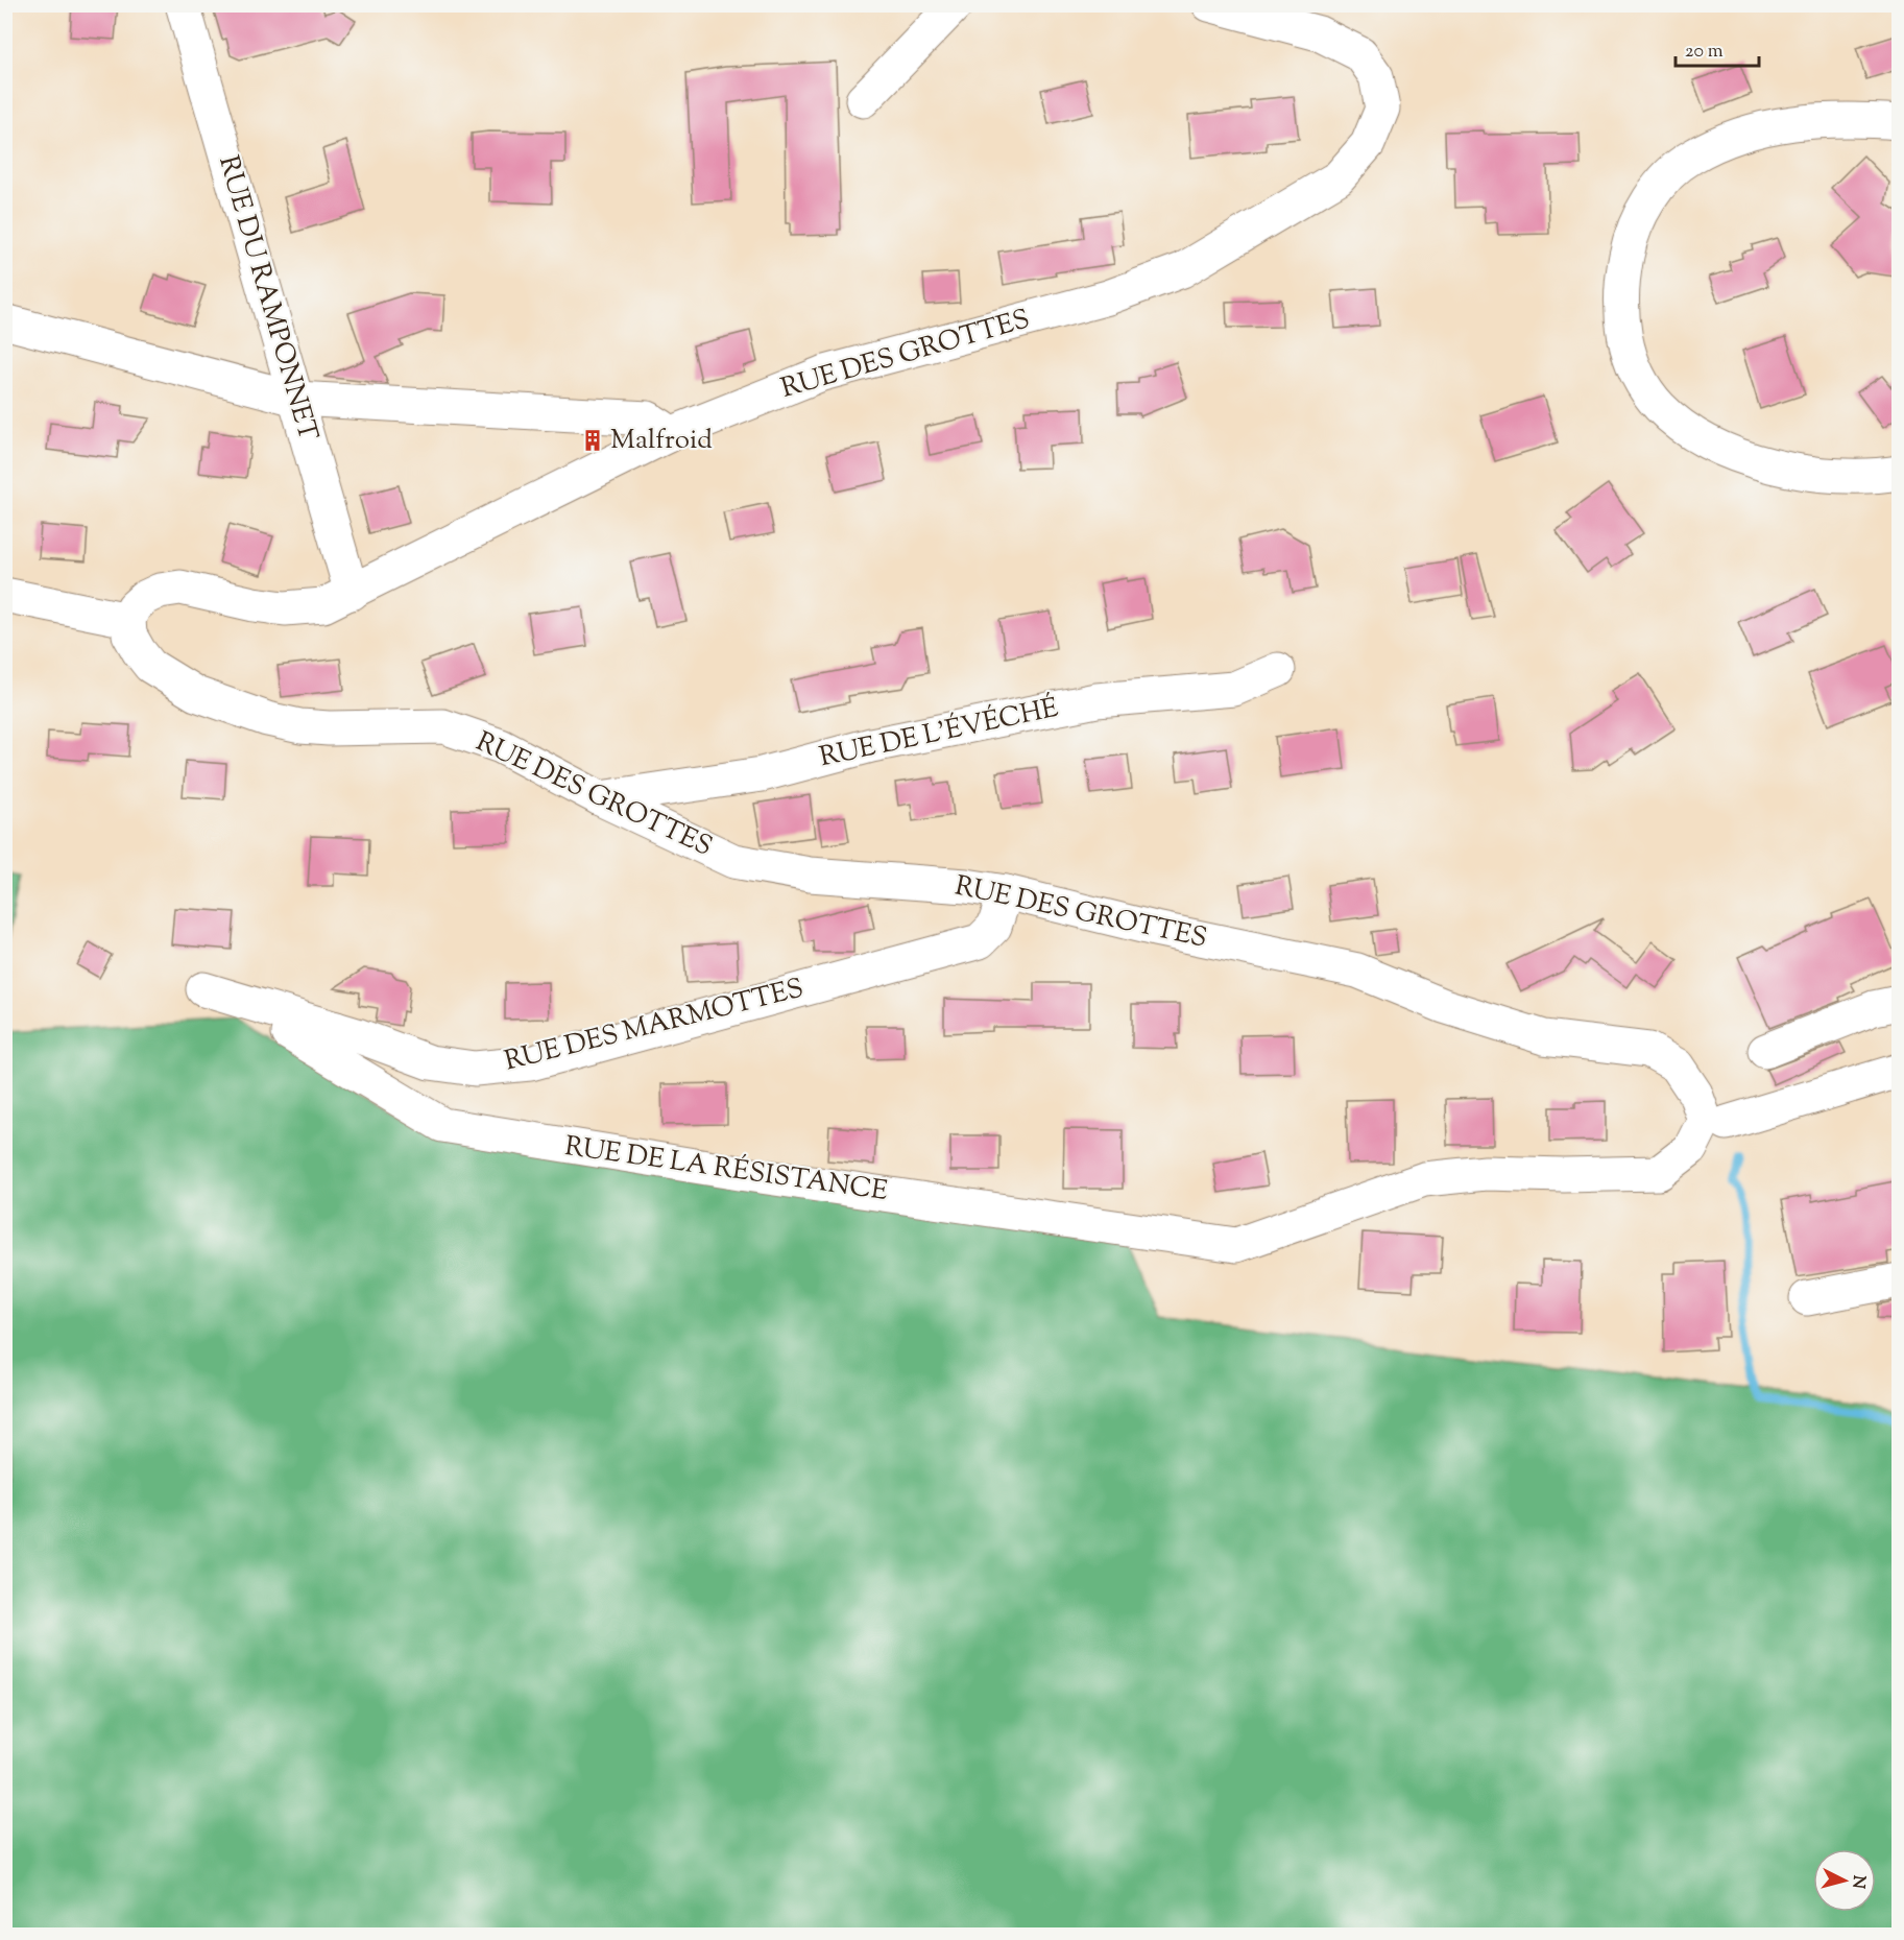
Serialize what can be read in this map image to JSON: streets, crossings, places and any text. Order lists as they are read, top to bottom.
{
  "streets": {
    "street": [
      "RUE DU RAMPONNET",
      "RUE DES GROTTES",
      "RUE DE L'ÉVÉCHÉ",
      "RUE DES MARMOTTES",
      "RUE DE LA RÉSISTANCE"
    ]
  },
  "crossings": [
    ["RUE DU RAMPONNET", "RUE DES GROTTES"],
    ["RUE DES GROTTES", "RUE DE L'ÉVÉCHÉ"],
    ["RUE DES GROTTES", "RUE DES MARMOTTES"],
    ["RUE DES GROTTES", "RUE DE LA RÉSISTANCE"],
    ["RUE DES MARMOTTES", "RUE DE LA RÉSISTANCE"]
  ],
  "places": {
    "building": ["Malfroid"]
  },
  "scale_bar": "20 m",
  "north": "right"
}
